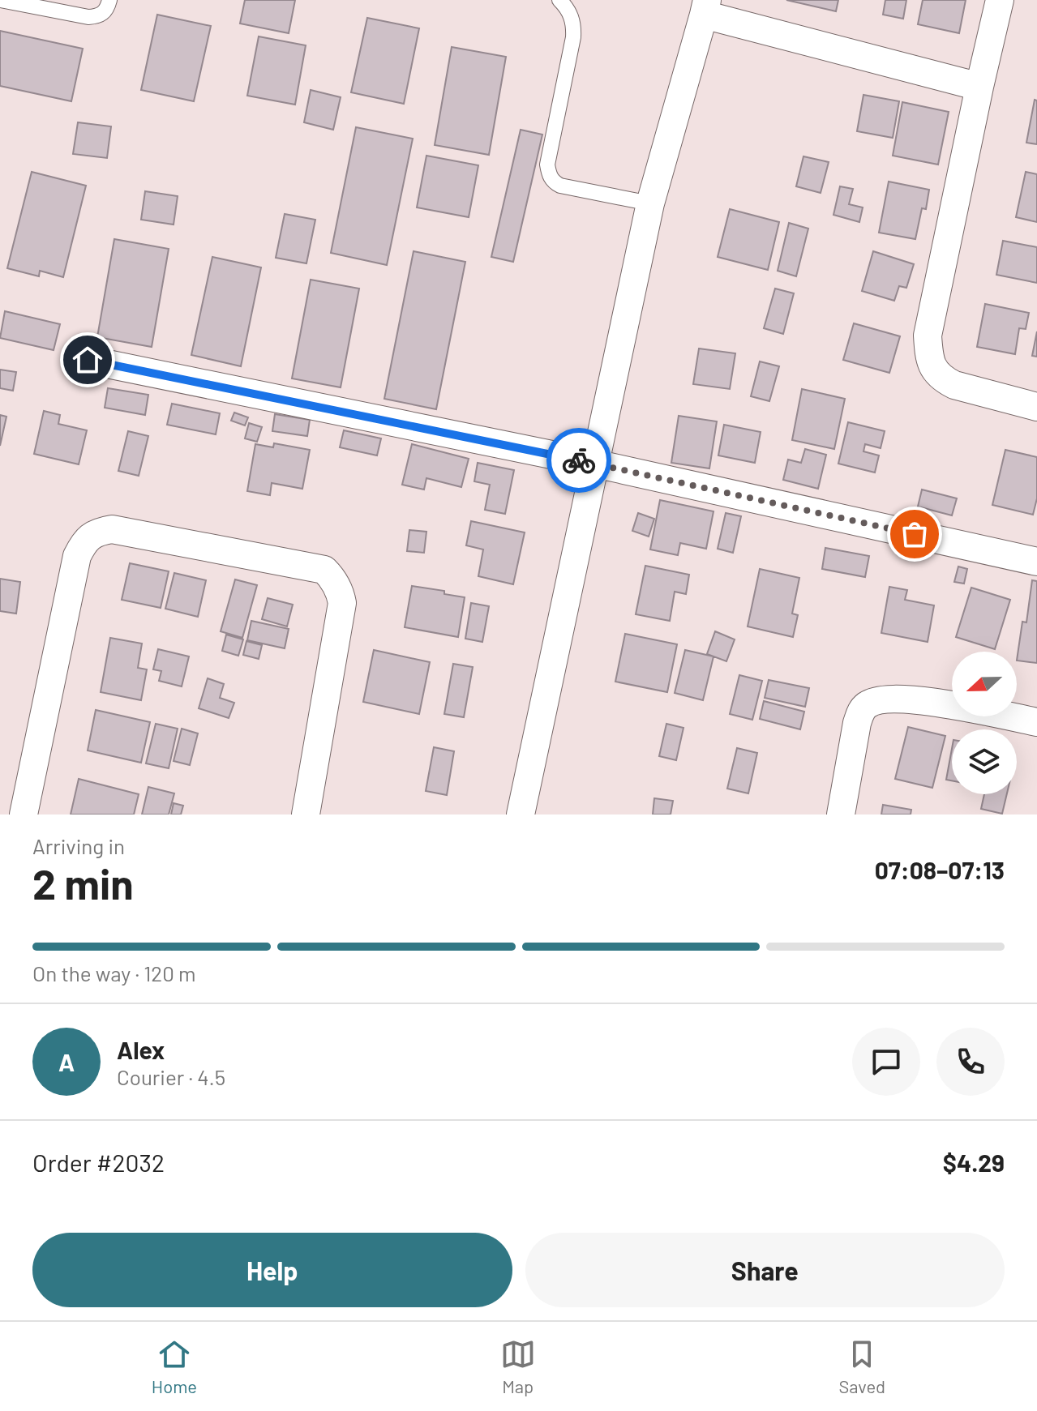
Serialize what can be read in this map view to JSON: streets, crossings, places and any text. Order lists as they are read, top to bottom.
{
  "north": "left",
  "page": {
    "heading": ["2 min", "Arriving in", "07:08–07:13"],
    "panel": [
      "Alex",
      "Courier · 4.5",
      "Order #2032",
      "$4.29"
    ],
    "bar": "On the way · 120 m",
    "round": "A",
    "buttons": ["Help", "Share"],
    "tabs": ["Home", "Map", "Saved"]
  }
}
